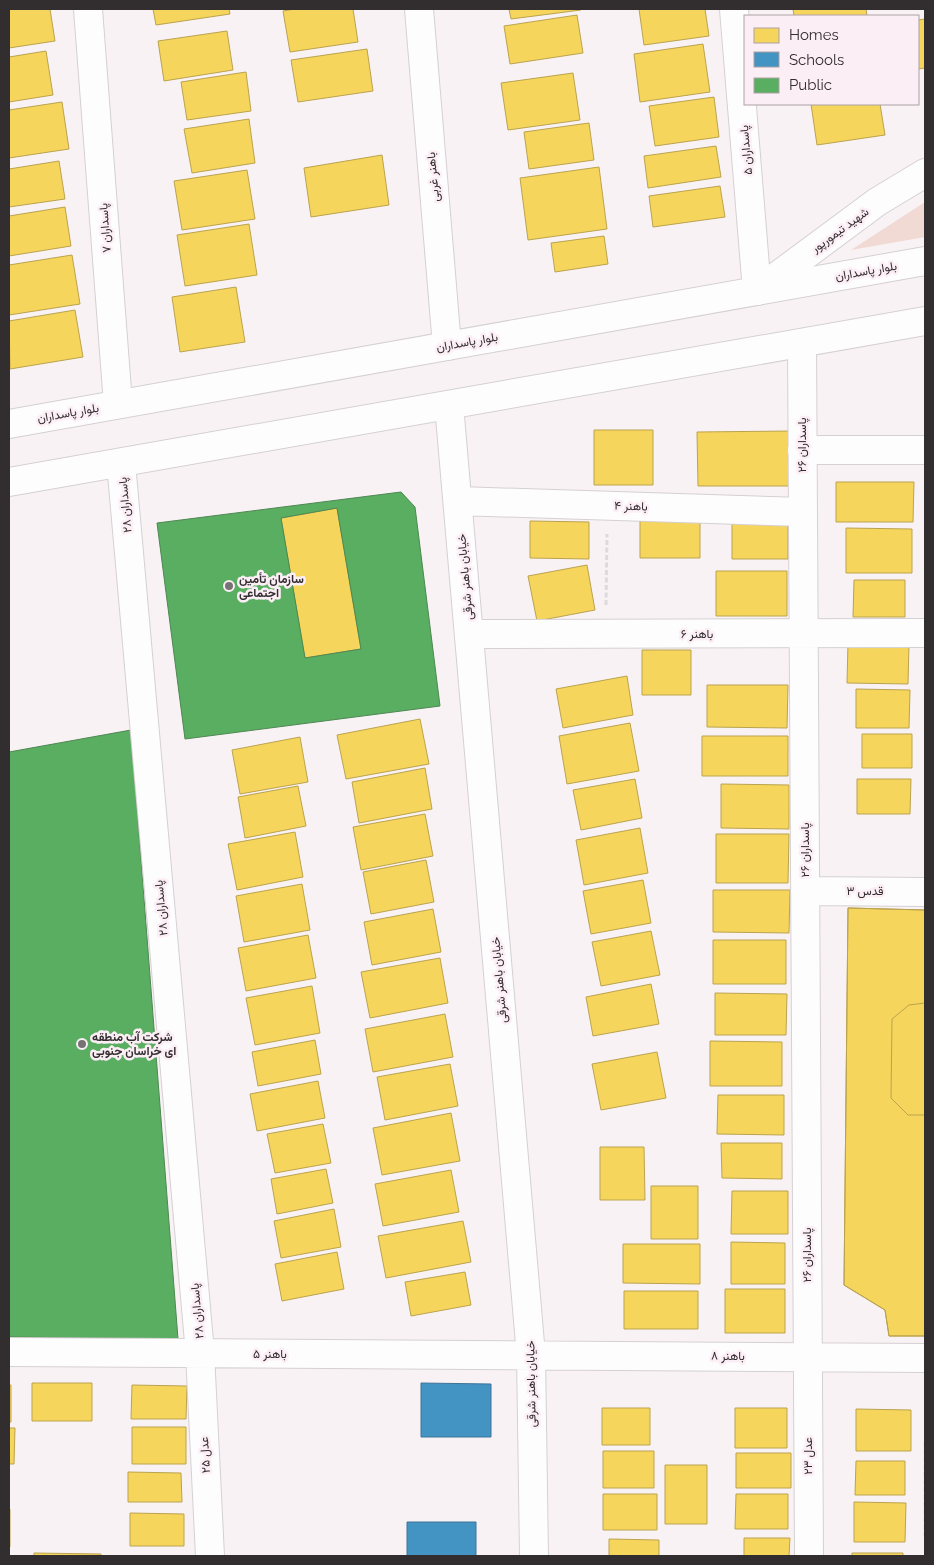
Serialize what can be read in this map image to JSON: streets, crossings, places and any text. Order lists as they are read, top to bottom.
{
  "streets": {
    "street": [
      "پاسداران ۵",
      "باهنر غربی",
      "پاسداران ۷",
      "شهید تیمورپور",
      "بلوار پاسداران",
      "پاسداران ۲۶",
      "پاسداران ۲۸",
      "باهنر ۴",
      "خیابان باهنر شرقی",
      "باهنر ۶",
      "قدس ۳",
      "باهنر ۵",
      "باهنر ۸",
      "عدل ۲۵",
      "عدل ۲۳"
    ]
  },
  "crossings": [
    ["پاسداران ۵", "شهید تیمورپور"],
    ["پاسداران ۵", "بلوار پاسداران"],
    ["باهنر غربی", "بلوار پاسداران"],
    ["پاسداران ۷", "بلوار پاسداران"],
    ["شهید تیمورپور", "بلوار پاسداران"],
    ["پاسداران ۲۶", "باهنر ۴"],
    ["پاسداران ۲۶", "باهنر ۶"],
    ["پاسداران ۲۶", "قدس ۳"],
    ["پاسداران ۲۶", "باهنر ۸"],
    ["پاسداران ۲۶", "عدل ۲۳"],
    ["پاسداران ۲۸", "باهنر ۵"],
    ["پاسداران ۲۸", "عدل ۲۵"],
    ["باهنر ۴", "خیابان باهنر شرقی"],
    ["خیابان باهنر شرقی", "باهنر ۶"],
    ["خیابان باهنر شرقی", "باهنر ۵"],
    ["خیابان باهنر شرقی", "باهنر ۸"],
    ["باهنر ۵", "باهنر ۸"],
    ["باهنر ۵", "عدل ۲۵"],
    ["باهنر ۸", "عدل ۲۳"]
  ],
  "places": ["سازمان تأمین اجتماعی", "شرکت آب منطقه ای خراسان جنوبی"],
  "legend": ["Homes", "Schools", "Public"]
}
